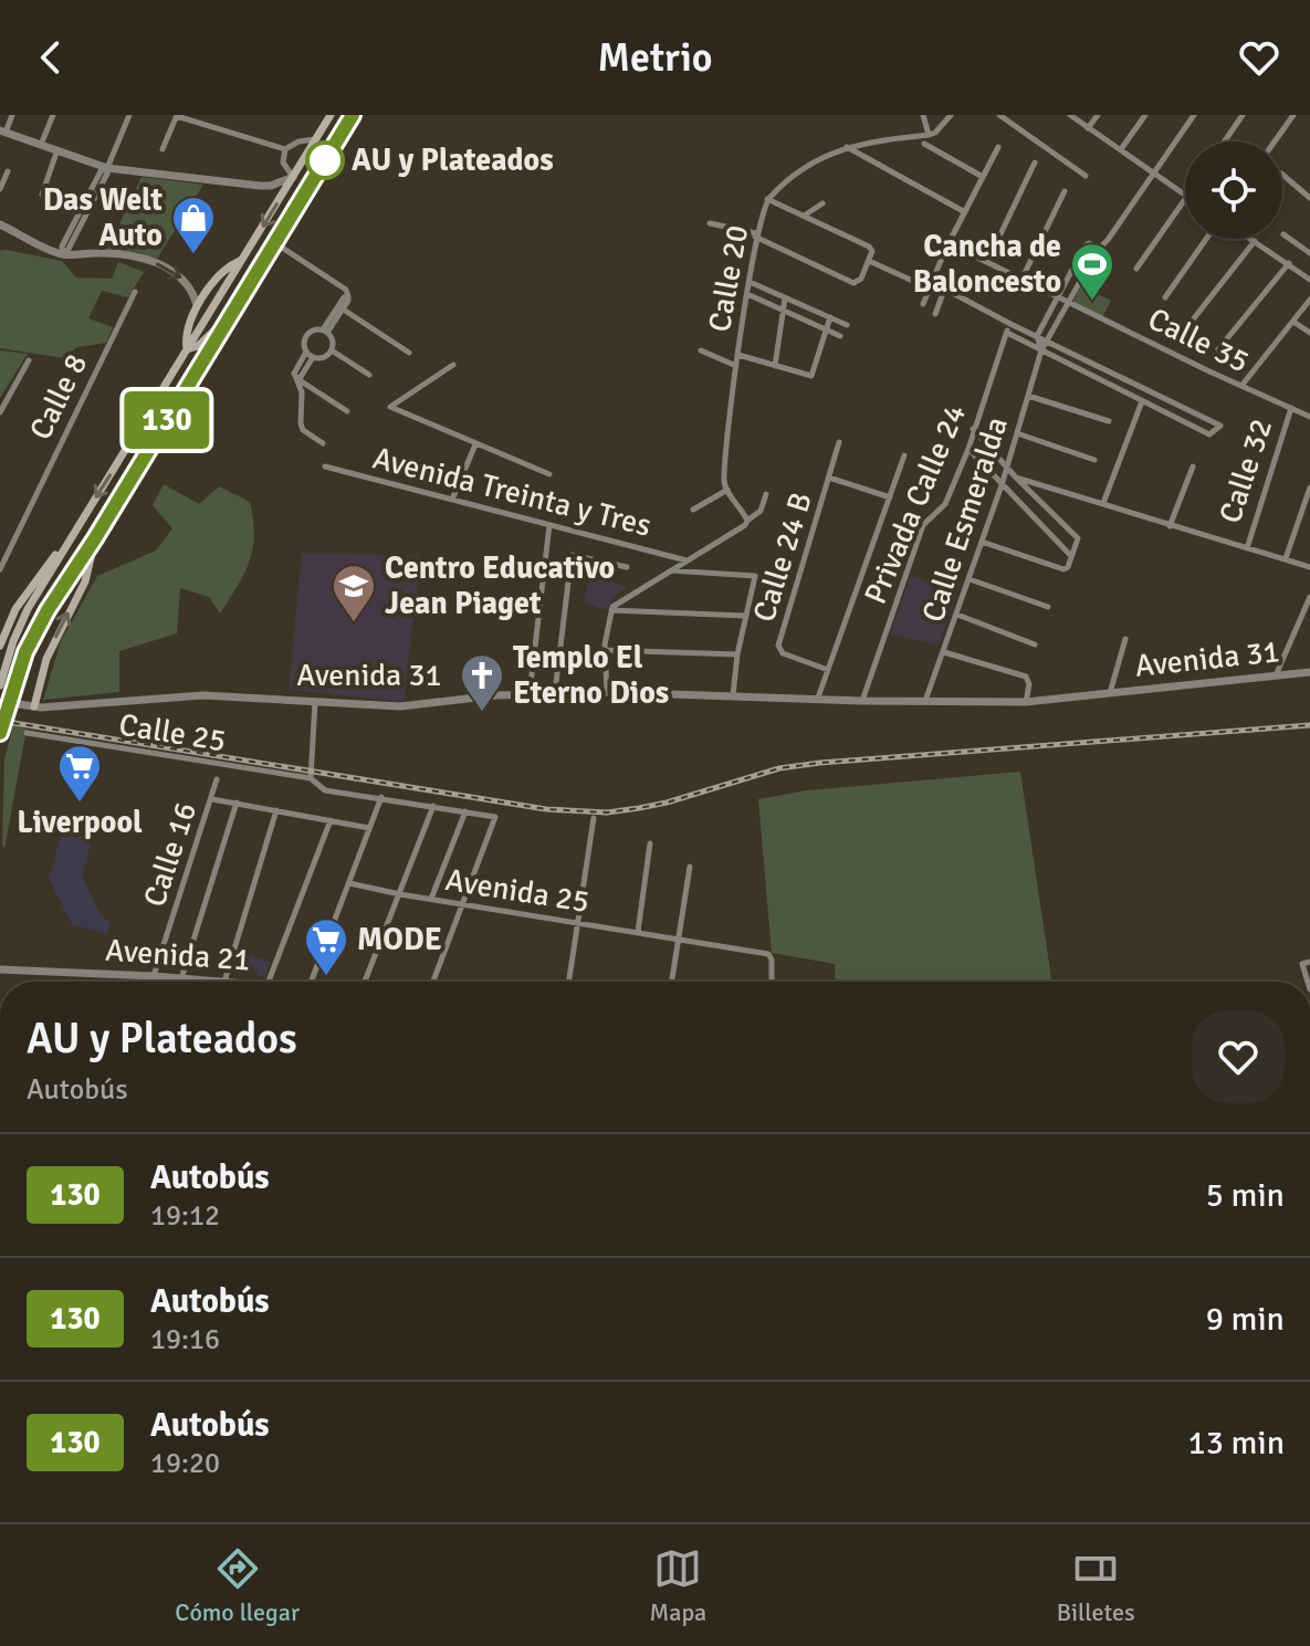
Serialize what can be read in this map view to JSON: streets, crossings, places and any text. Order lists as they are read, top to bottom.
{
  "streets": {
    "street": [
      "Calle 20",
      "Calle 35",
      "Calle 8",
      "Calle 32",
      "Avenida Treinta y Tres",
      "Privada Calle 24",
      "Calle Esmeralda",
      "Calle 24 B",
      "Avenida 31",
      "Calle 25",
      "Calle 16",
      "Avenida 25",
      "Avenida 21"
    ]
  },
  "crossings": [
    ["Calle 35", "Calle 32"],
    ["Calle 35", "Calle Esmeralda"],
    ["Privada Calle 24", "Avenida 31"],
    ["Calle Esmeralda", "Avenida 31"],
    ["Calle 25", "Avenida 25"],
    ["Calle 16", "Avenida 21"]
  ],
  "places": {
    "other": ["AU y Plateados"],
    "shop": ["Das Welt Auto"],
    "sports": ["Cancha de Baloncesto"],
    "school or university": ["Centro Educativo Jean Piaget"],
    "church": ["Templo El Eterno Dios"],
    "supermarket": ["Liverpool", "MODE"]
  },
  "lines": ["bus line 130"],
  "page": {
    "header": "Metrio",
    "on_map": "130",
    "heading": ["AU y Plateados", "Autobús"],
    "list": [
      {
        "mark": "130",
        "name": "Autobús",
        "note": "19:12",
        "value": "5 min"
      },
      {
        "mark": "130",
        "name": "Autobús",
        "note": "19:16",
        "value": "9 min"
      },
      {
        "mark": "130",
        "name": "Autobús",
        "note": "19:20",
        "value": "13 min"
      }
    ],
    "tabs": ["Cómo llegar", "Mapa", "Billetes"]
  }
}
